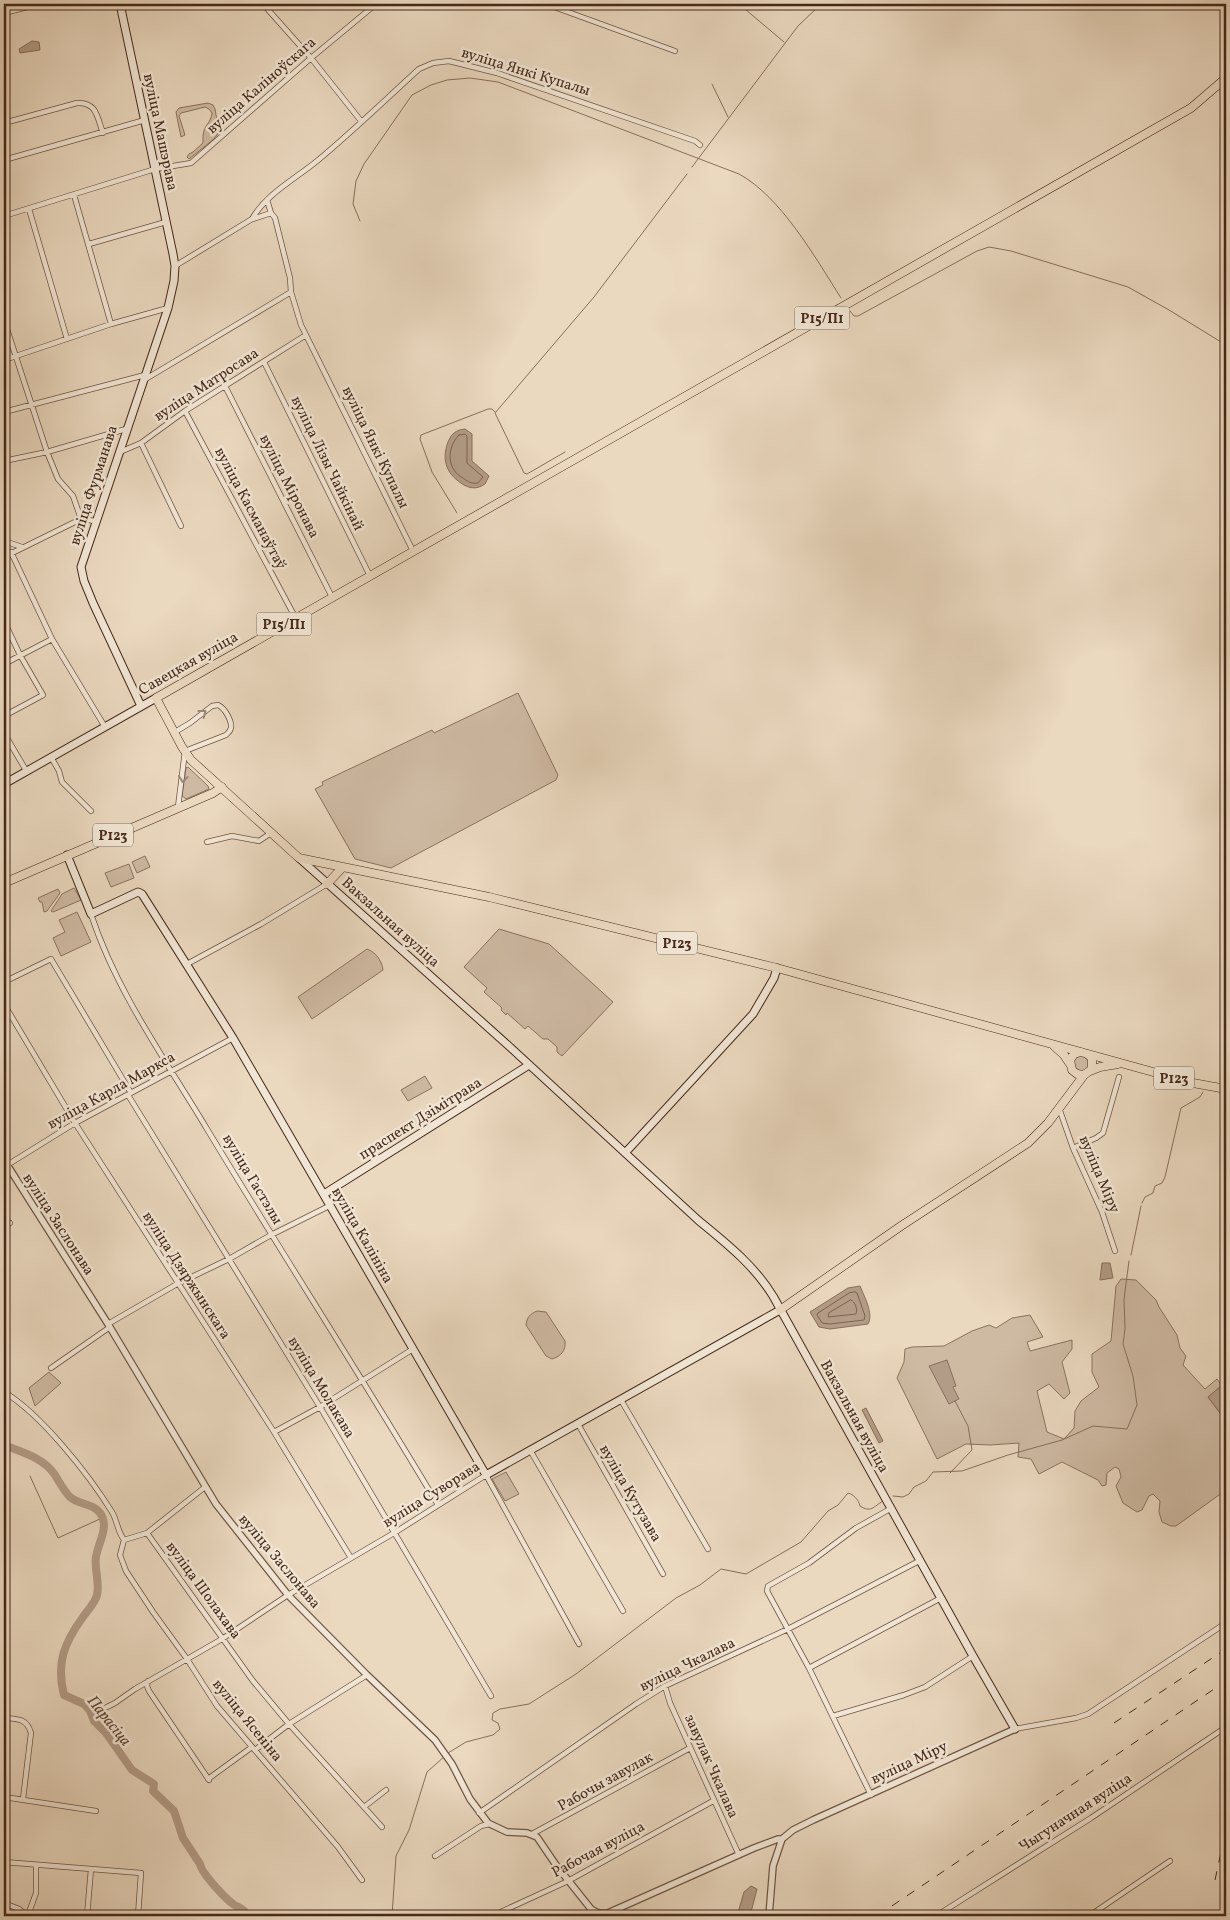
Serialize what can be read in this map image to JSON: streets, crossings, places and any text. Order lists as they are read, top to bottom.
{
  "streets": {
    "main road": [
      "вуліца Машэрава",
      "Р15/П1",
      "вуліца Фурманава",
      "Савецкая вуліца",
      "Р123",
      "Вакзальная вуліца",
      "праспект Дзімітрава",
      "вуліца Гастэлы",
      "вуліца Калініна",
      "вуліца Суворава"
    ],
    "street": [
      "вуліца Янкі Купалы",
      "вуліца Каліноўскага",
      "вуліца Матросава",
      "вуліца Лізы Чайкінай",
      "вуліца Міронава",
      "вуліца Касманаўтаў",
      "вуліца Карла Маркса",
      "вуліца Міру",
      "вуліца Заслонава",
      "вуліца Дзяржынскага",
      "вуліца Молакава",
      "вуліца Кутузава",
      "вуліца Шолахава",
      "вуліца Чкалава",
      "вуліца Ясеніна",
      "завулак Чкалава",
      "Рабочы завулак",
      "Чыгуначная вуліца",
      "Рабочая вуліца"
    ]
  },
  "crossings": [
    ["вуліца Янкі Купалы", "вуліца Машэрава"],
    ["вуліца Янкі Купалы", "Р15/П1"],
    ["вуліца Янкі Купалы", "вуліца Матросава"],
    ["вуліца Янкі Купалы", "вуліца Фурманава"],
    ["вуліца Янкі Купалы", "Савецкая вуліца"],
    ["вуліца Каліноўскага", "вуліца Машэрава"],
    ["вуліца Машэрава", "вуліца Фурманава"],
    ["Р15/П1", "Савецкая вуліца"],
    ["вуліца Матросава", "вуліца Лізы Чайкінай"],
    ["вуліца Матросава", "вуліца Фурманава"],
    ["вуліца Матросава", "вуліца Міронава"],
    ["вуліца Матросава", "вуліца Касманаўтаў"],
    ["вуліца Лізы Чайкінай", "Савецкая вуліца"],
    ["вуліца Фурманава", "Савецкая вуліца"],
    ["вуліца Міронава", "Савецкая вуліца"],
    ["вуліца Касманаўтаў", "Савецкая вуліца"],
    ["Савецкая вуліца", "Вакзальная вуліца"],
    ["Р123", "Вакзальная вуліца"],
    ["Р123", "вуліца Гастэлы"],
    ["Вакзальная вуліца", "праспект Дзімітрава"],
    ["Вакзальная вуліца", "вуліца Міру"],
    ["Вакзальная вуліца", "вуліца Суворава"],
    ["Вакзальная вуліца", "вуліца Чкалава"],
    ["вуліца Карла Маркса", "вуліца Гастэлы"],
    ["вуліца Карла Маркса", "вуліца Заслонава"],
    ["вуліца Карла Маркса", "вуліца Калініна"],
    ["вуліца Карла Маркса", "вуліца Дзяржынскага"],
    ["вуліца Карла Маркса", "вуліца Молакава"],
    ["праспект Дзімітрава", "вуліца Калініна"],
    ["вуліца Міру", "завулак Чкалава"],
    ["вуліца Гастэлы", "вуліца Калініна"],
    ["вуліца Гастэлы", "вуліца Суворава"],
    ["вуліца Заслонава", "вуліца Суворава"],
    ["вуліца Заслонава", "вуліца Чкалава"],
    ["вуліца Заслонава", "Рабочы завулак"],
    ["вуліца Калініна", "вуліца Суворава"],
    ["вуліца Дзяржынскага", "вуліца Суворава"],
    ["вуліца Молакава", "вуліца Суворава"],
    ["вуліца Кутузава", "вуліца Суворава"],
    ["вуліца Суворава", "вуліца Шолахава"],
    ["вуліца Суворава", "вуліца Ясеніна"],
    ["вуліца Шолахава", "вуліца Ясеніна"],
    ["вуліца Чкалава", "завулак Чкалава"],
    ["завулак Чкалава", "Рабочы завулак"],
    ["завулак Чкалава", "Рабочая вуліца"]
  ],
  "water": ["Парасіца"]
}
